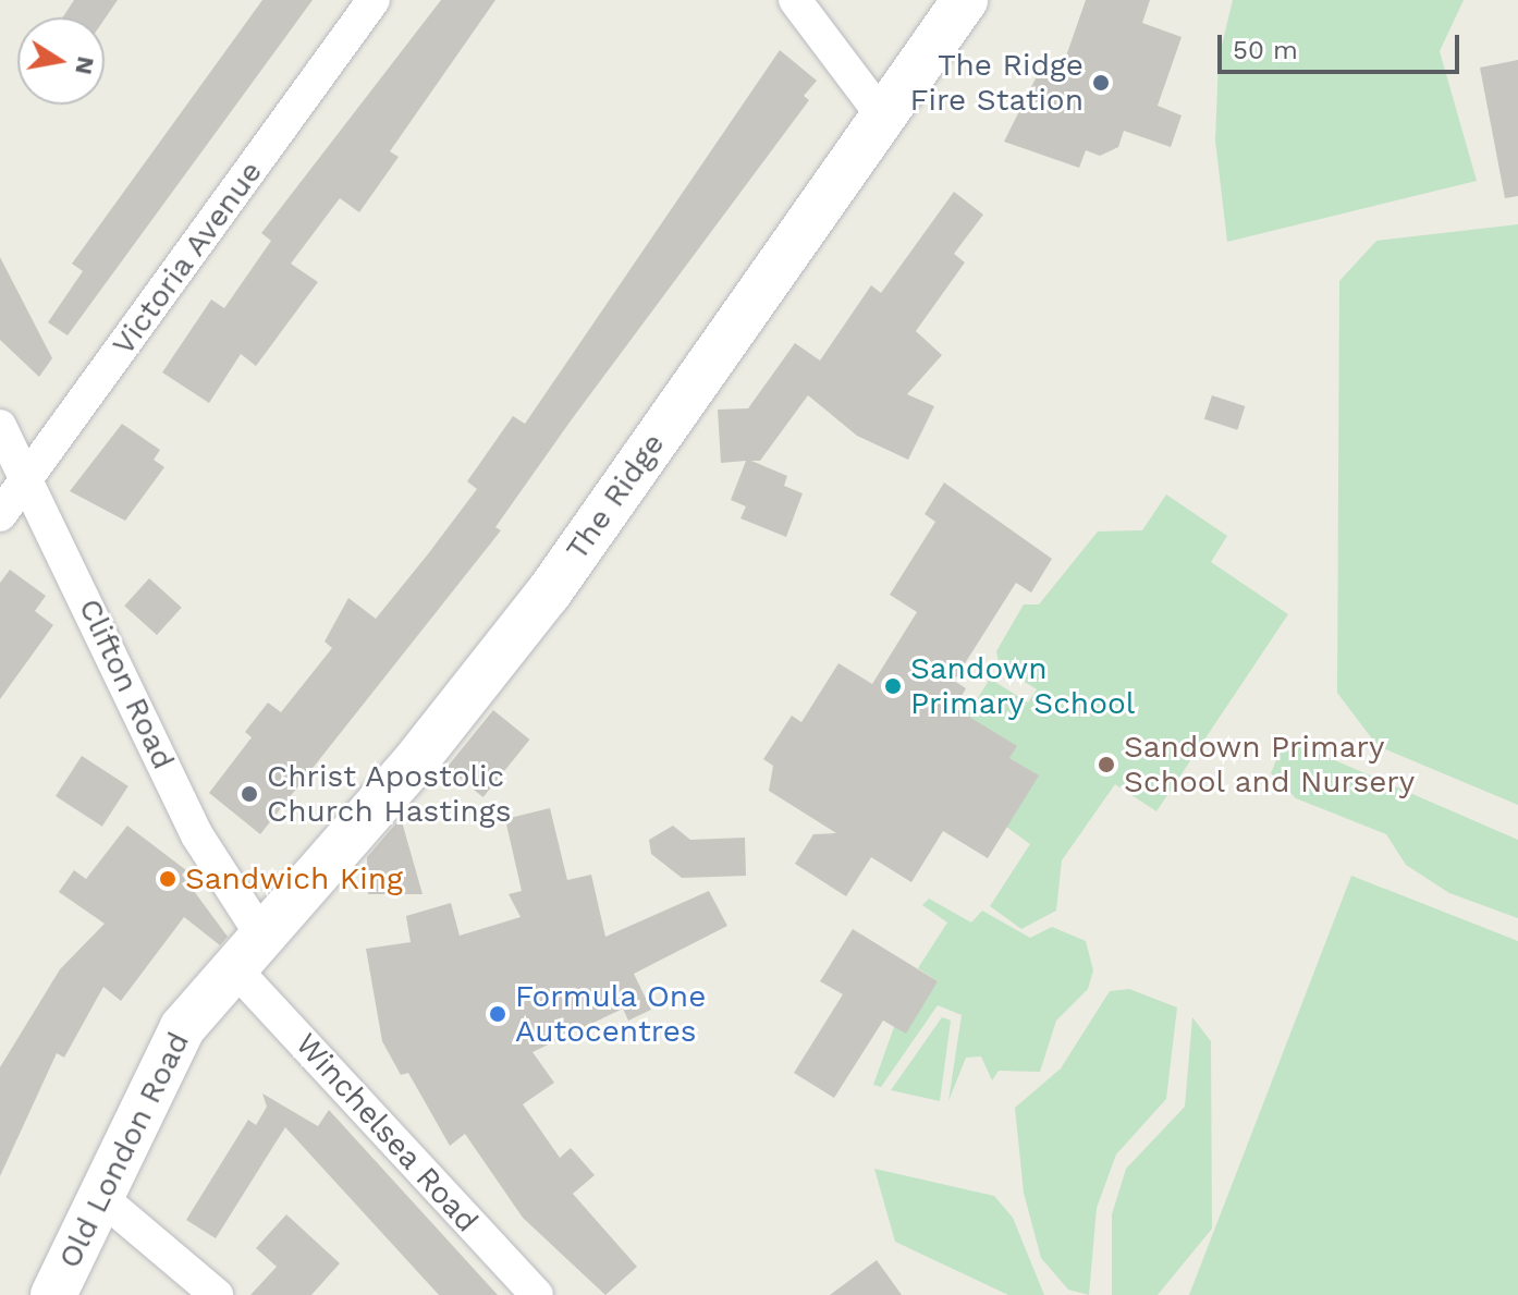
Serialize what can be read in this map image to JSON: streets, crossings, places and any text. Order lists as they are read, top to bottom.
{
  "streets": {
    "main road": ["The Ridge", "Old London Road"],
    "street": ["Victoria Avenue", "Clifton Road", "Winchelsea Road"]
  },
  "crossings": [
    ["Victoria Avenue", "Clifton Road"],
    ["The Ridge", "Clifton Road"],
    ["The Ridge", "Winchelsea Road"],
    ["The Ridge", "Old London Road"],
    ["Clifton Road", "Winchelsea Road"],
    ["Clifton Road", "Old London Road"],
    ["Winchelsea Road", "Old London Road"]
  ],
  "places": [
    "The Ridge Fire Station",
    "Sandown Primary School",
    "Sandown Primary School and Nursery",
    "Christ Apostolic Church Hastings",
    "Sandwich King",
    "Formula One Autocentres"
  ],
  "scale_bar": "50 m",
  "north": "right"
}
